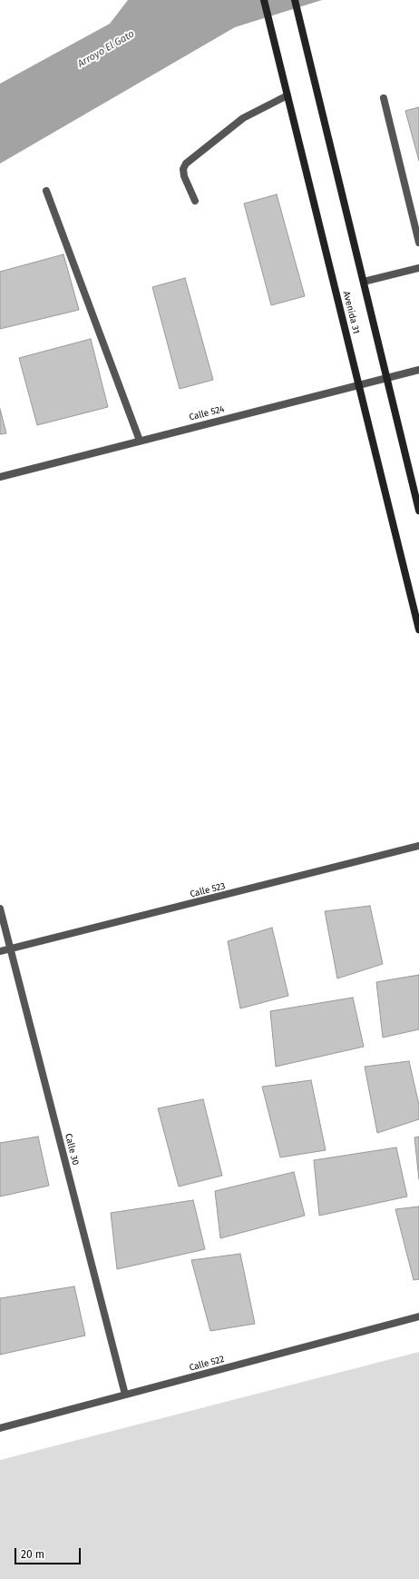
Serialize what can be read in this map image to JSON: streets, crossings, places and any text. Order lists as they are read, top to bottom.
{
  "streets": {
    "main road": ["Avenida 31"],
    "street": [
      "Calle 524",
      "Calle 523",
      "Calle 30",
      "Calle 522"
    ]
  },
  "crossings": [
    ["Avenida 31", "Calle 524"],
    ["Calle 523", "Calle 30"],
    ["Calle 30", "Calle 522"]
  ],
  "water": ["Arroyo El Gato"],
  "scale_bar": "20 m"
}
